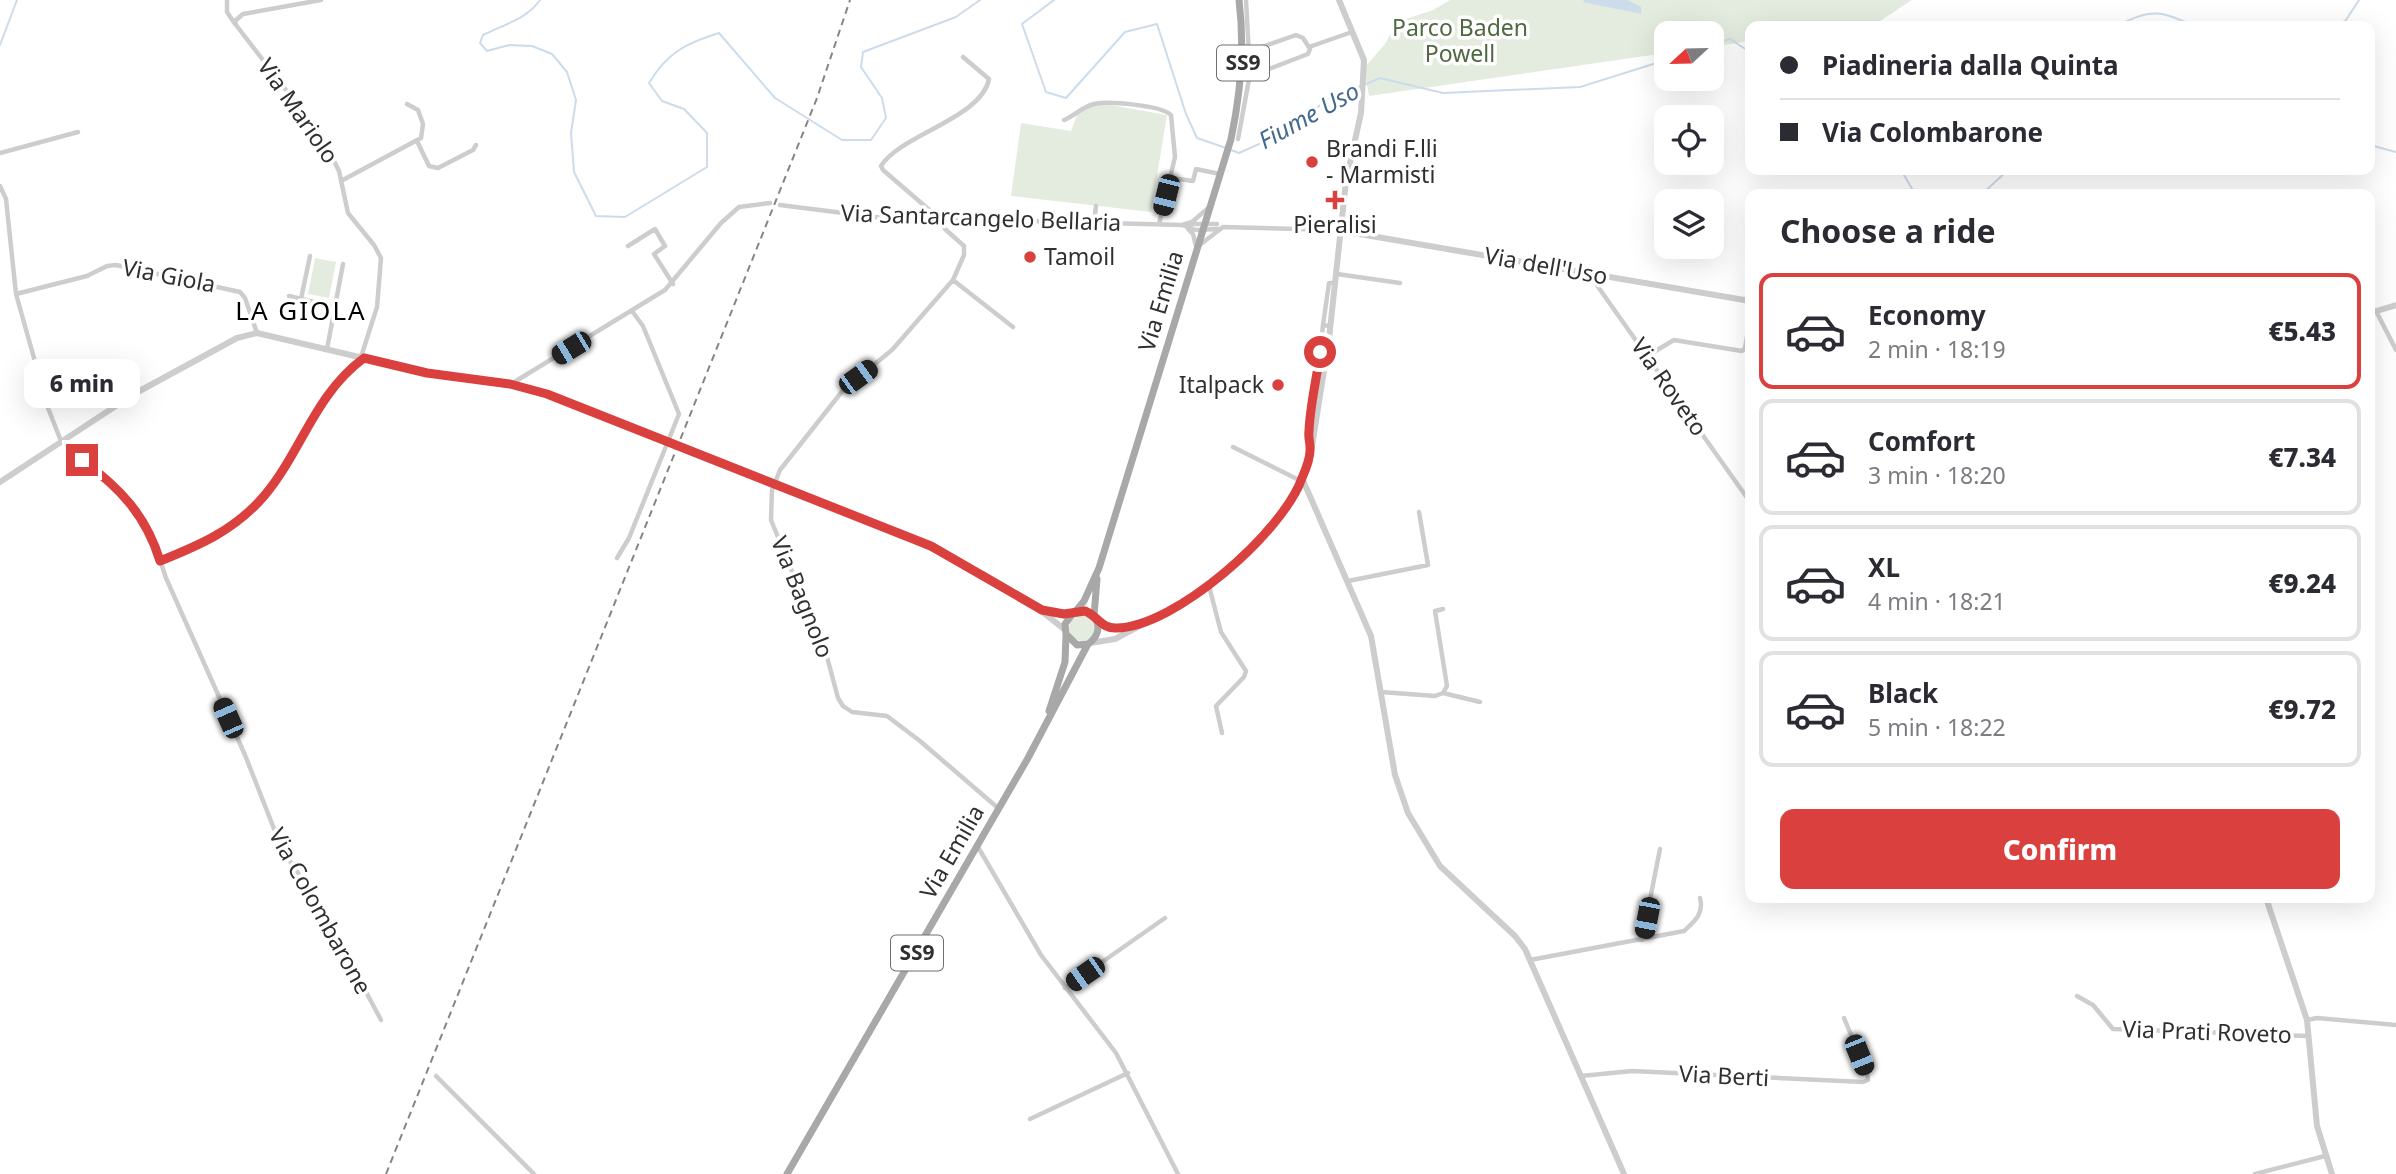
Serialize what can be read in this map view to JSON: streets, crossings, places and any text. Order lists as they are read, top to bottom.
{
  "streets": {
    "main road": ["SS9", "Via Emilia"],
    "street": [
      "Via Mariolo",
      "Via Santarcangelo Bellaria",
      "Via dell'Uso",
      "Via Giola",
      "Via Roveto",
      "Via Bagnolo",
      "Via Colombarone",
      "Via Prati Roveto",
      "Via Berti"
    ]
  },
  "crossings": [
    ["Via Santarcangelo Bellaria", "Via Emilia"],
    ["Via Santarcangelo Bellaria", "Via Bagnolo"],
    ["Via dell'Uso", "Via Roveto"],
    ["Via Emilia", "Via Bagnolo"]
  ],
  "districts": ["LA GIOLA"],
  "water": ["Fiume Uso"],
  "parks": ["Parco Baden Powell"],
  "places": {
    "other": ["Brandi F.lli - Marmisti", "Tamoil", "Italpack"],
    "health": ["Pieralisi"]
  },
  "north": "left",
  "page": {
    "banner": ["Piadineria dalla Quinta", "Via Colombarone"],
    "heading": "Choose a ride",
    "list": [
      {
        "name": "Economy",
        "note": "2 min · 18:19",
        "value": "€5.43"
      },
      {
        "name": "Comfort",
        "note": "3 min · 18:20",
        "value": "€7.34"
      },
      {
        "name": "XL",
        "note": "4 min · 18:21",
        "value": "€9.24"
      },
      {
        "name": "Black",
        "note": "5 min · 18:22",
        "value": "€9.72"
      }
    ],
    "bubble": "6 min",
    "buttons": "Confirm"
  }
}
